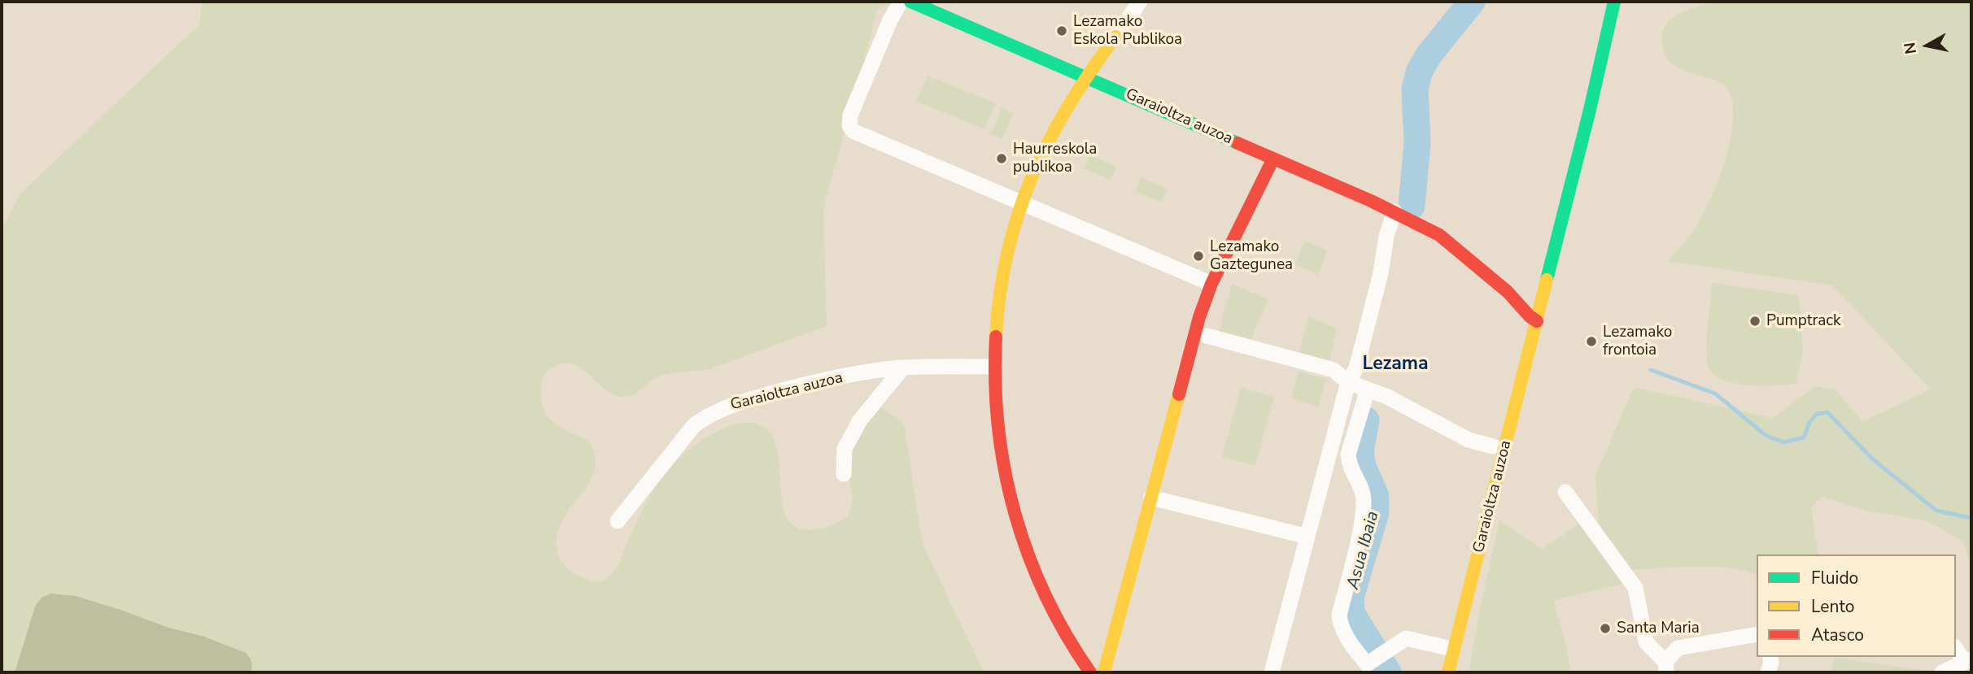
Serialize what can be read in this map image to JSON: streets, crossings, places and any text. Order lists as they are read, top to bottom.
{
  "streets": {
    "street": ["Garaioltza auzoa"]
  },
  "districts": ["Lezama"],
  "water": ["Asua Ibaia"],
  "places": [
    "Lezamako Eskola Publikoa",
    "Haurreskola publikoa",
    "Lezamako Gaztegunea",
    "Pumptrack",
    "Lezamako frontoia",
    "Santa Maria"
  ],
  "legend": ["Fluido", "Lento", "Atasco"],
  "north": "left"
}
